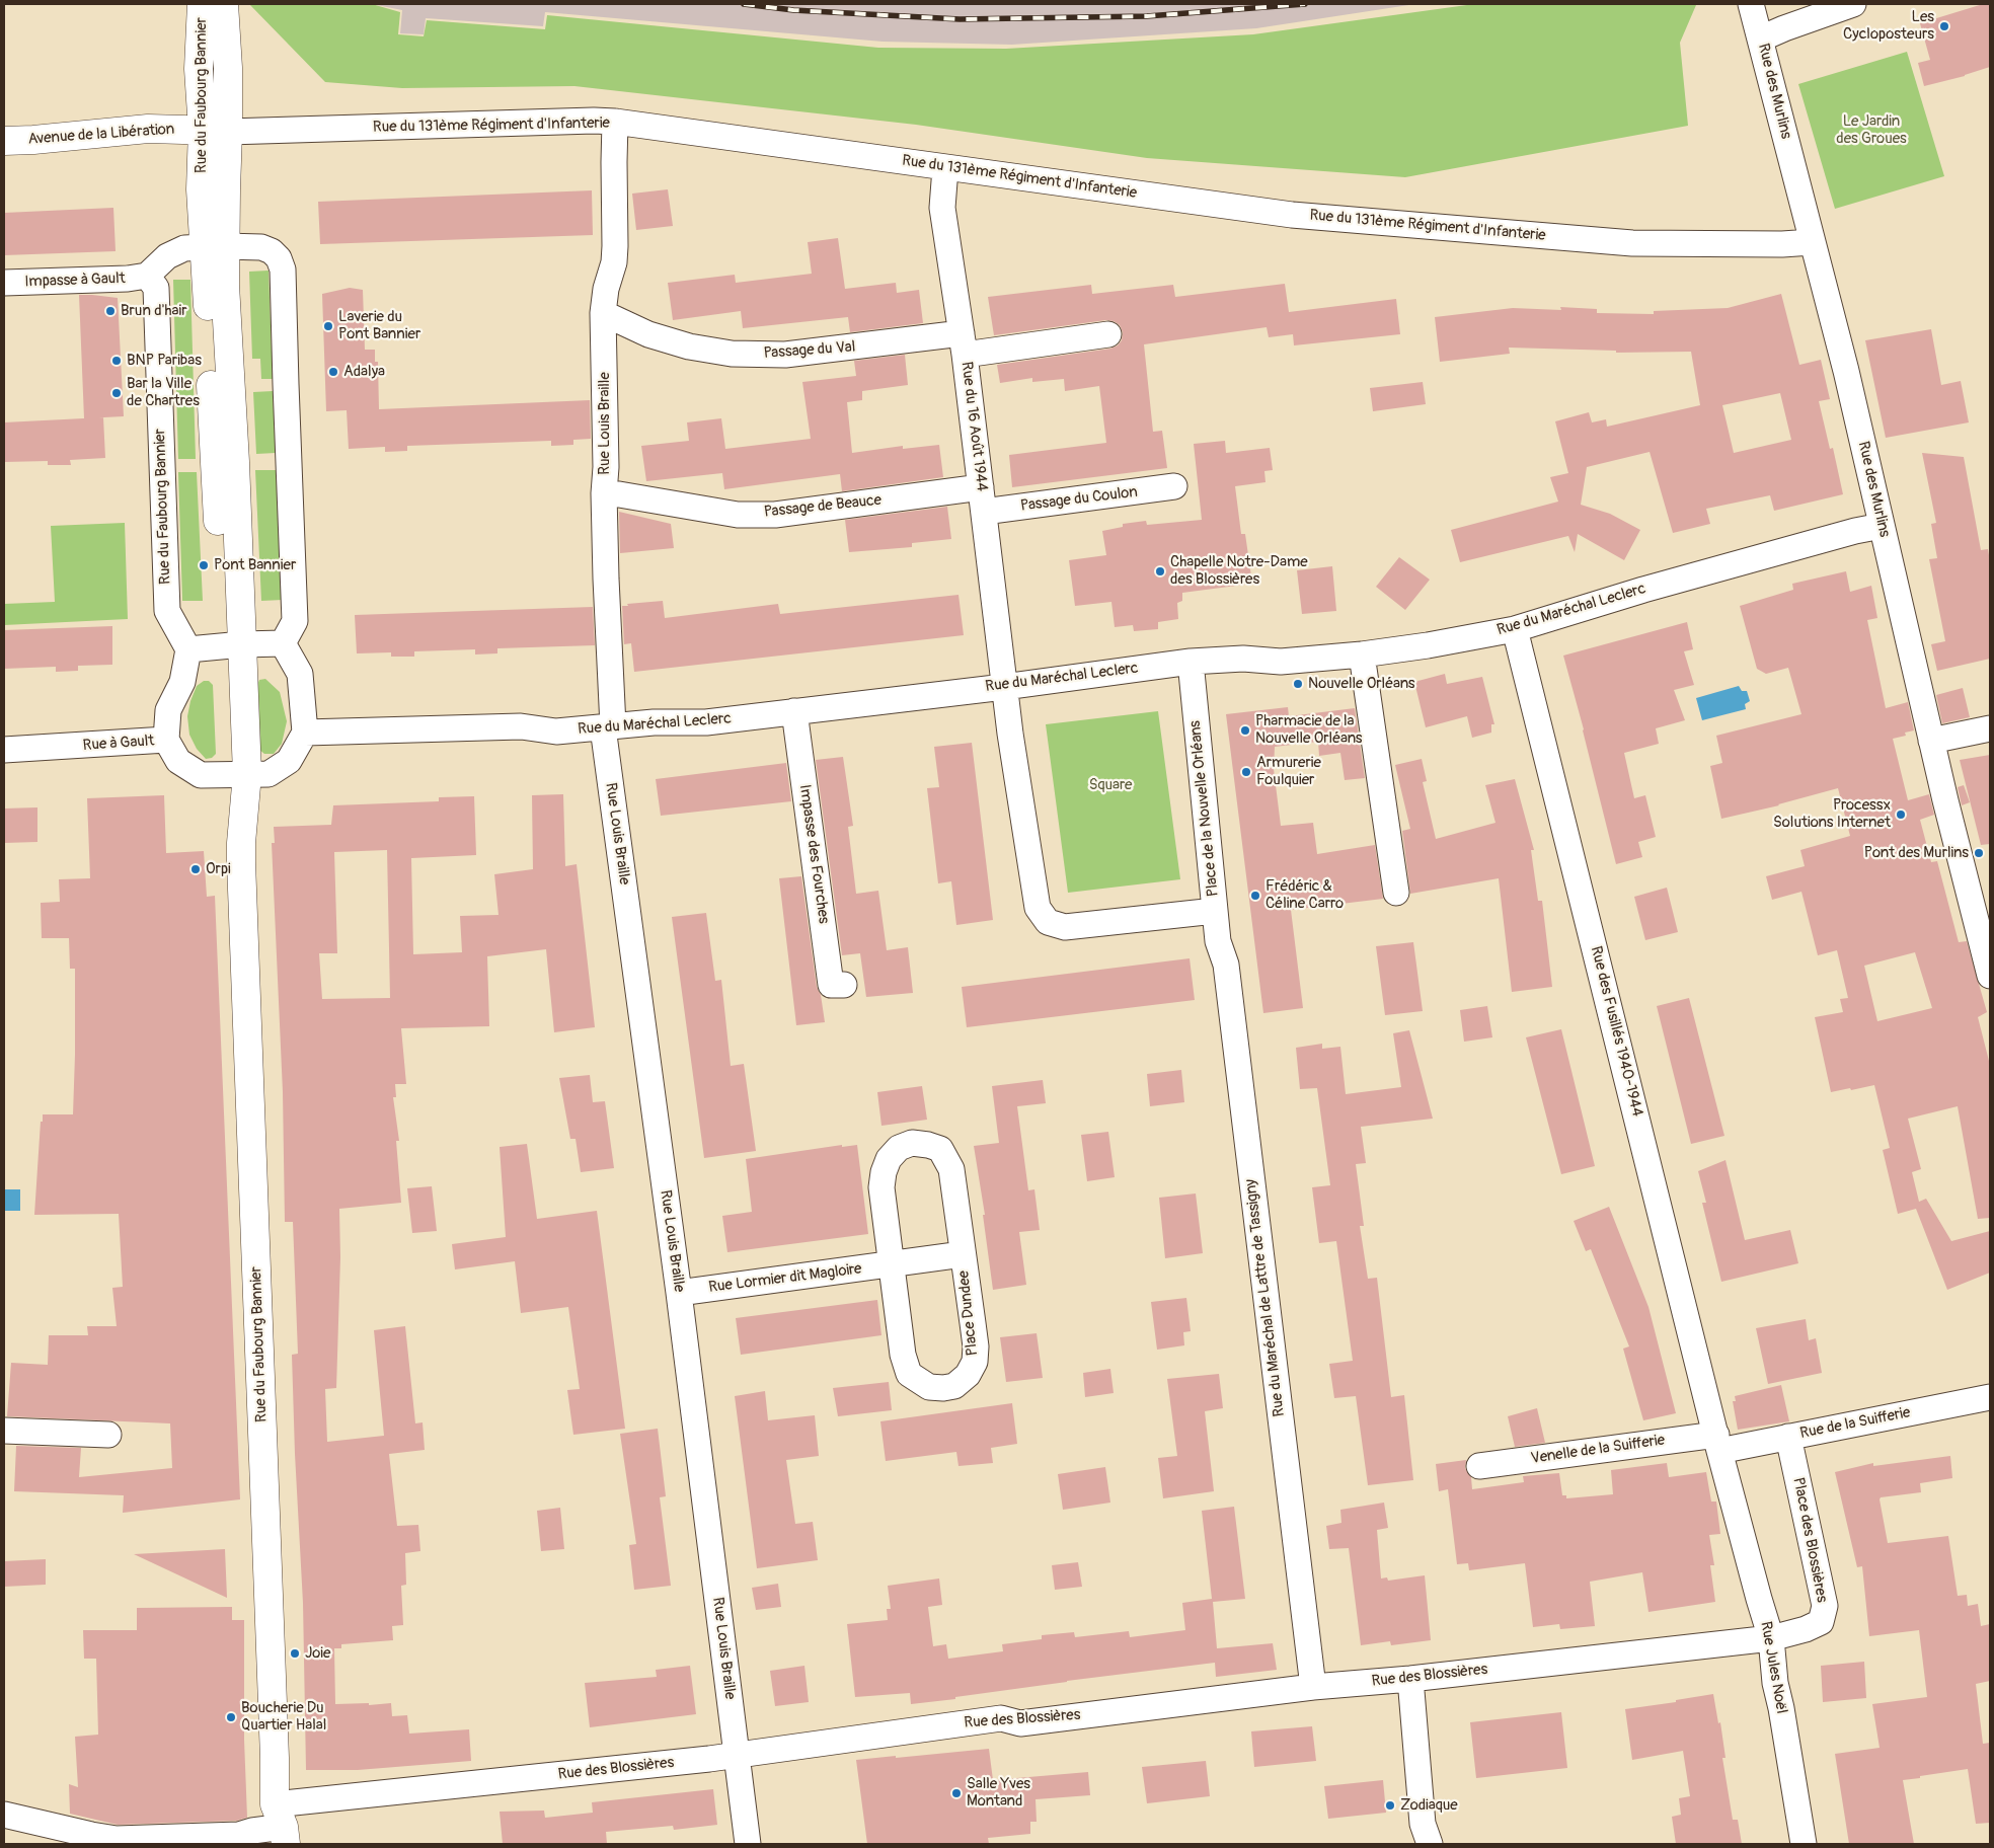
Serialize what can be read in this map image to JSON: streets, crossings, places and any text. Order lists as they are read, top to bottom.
{
  "streets": {
    "main road": ["Rue du Faubourg Bannier", "Avenue de la Libération"],
    "street": [
      "Rue des Murlins",
      "Rue du 131ème Régiment d'Infanterie",
      "Impasse à Gault",
      "Passage du Val",
      "Rue Louis Braille",
      "Rue du 16 Août 1944",
      "Passage du Coulon",
      "Passage de Beauce",
      "Rue du Maréchal Leclerc",
      "Rue à Gault",
      "Place de la Nouvelle Orléans",
      "Impasse des Fourches",
      "Rue des Fusillés 1940-1944",
      "Rue Lormier dit Magloire",
      "Rue du Maréchal de Lattre de Tassigny",
      "Place Dundee",
      "Rue de la Suifferie",
      "Venelle de la Suifferie",
      "Place des Blossières",
      "Rue Jules Noël",
      "Rue des Blossières"
    ]
  },
  "crossings": [
    ["Rue des Murlins", "Rue du 131ème Régiment d'Infanterie"],
    ["Rue des Murlins", "Rue du Maréchal Leclerc"],
    ["Rue du Faubourg Bannier", "Rue du 131ème Régiment d'Infanterie"],
    ["Rue du Faubourg Bannier", "Avenue de la Libération"],
    ["Rue du Faubourg Bannier", "Impasse à Gault"],
    ["Rue du Faubourg Bannier", "Rue à Gault"],
    ["Rue du Faubourg Bannier", "Rue des Blossières"],
    ["Rue du 131ème Régiment d'Infanterie", "Avenue de la Libération"],
    ["Rue du 131ème Régiment d'Infanterie", "Rue Louis Braille"],
    ["Rue du 131ème Régiment d'Infanterie", "Rue du 16 Août 1944"],
    ["Passage du Val", "Rue Louis Braille"],
    ["Passage du Val", "Rue du 16 Août 1944"],
    ["Rue Louis Braille", "Passage de Beauce"],
    ["Rue Louis Braille", "Rue du Maréchal Leclerc"],
    ["Rue Louis Braille", "Rue Lormier dit Magloire"],
    ["Rue Louis Braille", "Rue des Blossières"],
    ["Rue du 16 Août 1944", "Passage du Coulon"],
    ["Rue du 16 Août 1944", "Passage de Beauce"],
    ["Rue du 16 Août 1944", "Rue du Maréchal Leclerc"],
    ["Rue du 16 Août 1944", "Place de la Nouvelle Orléans"],
    ["Passage du Coulon", "Passage de Beauce"],
    ["Rue du Maréchal Leclerc", "Place de la Nouvelle Orléans"],
    ["Rue du Maréchal Leclerc", "Impasse des Fourches"],
    ["Rue du Maréchal Leclerc", "Rue des Fusillés 1940-1944"],
    ["Place de la Nouvelle Orléans", "Rue du Maréchal de Lattre de Tassigny"],
    ["Rue des Fusillés 1940-1944", "Rue de la Suifferie"],
    ["Rue des Fusillés 1940-1944", "Venelle de la Suifferie"],
    ["Rue des Fusillés 1940-1944", "Rue Jules Noël"],
    ["Rue Lormier dit Magloire", "Place Dundee"],
    ["Rue du Maréchal de Lattre de Tassigny", "Rue des Blossières"],
    ["Rue de la Suifferie", "Venelle de la Suifferie"],
    ["Rue de la Suifferie", "Place des Blossières"],
    ["Rue de la Suifferie", "Rue Jules Noël"],
    ["Venelle de la Suifferie", "Rue Jules Noël"],
    ["Place des Blossières", "Rue Jules Noël"],
    ["Place des Blossières", "Rue des Blossières"],
    ["Rue Jules Noël", "Rue des Blossières"]
  ],
  "parks": ["Le Jardin des Groues", "Square"],
  "places": [
    "Les Cycloposteurs",
    "Brun d'hair",
    "Laverie du Pont Bannier",
    "BNP Paribas",
    "Adalya",
    "Bar la Ville de Chartres",
    "Pont Bannier",
    "Chapelle Notre-Dame des Blossières",
    "Nouvelle Orléans",
    "Pharmacie de la Nouvelle Orléans",
    "Armurerie Foulquier",
    "Processx Solutions Internet",
    "Pont des Murlins",
    "Orpi",
    "Frédéric & Céline Carro",
    "Joie",
    "Boucherie Du Quartier Halal",
    "Salle Yves Montand",
    "Zodiaque"
  ]
}
